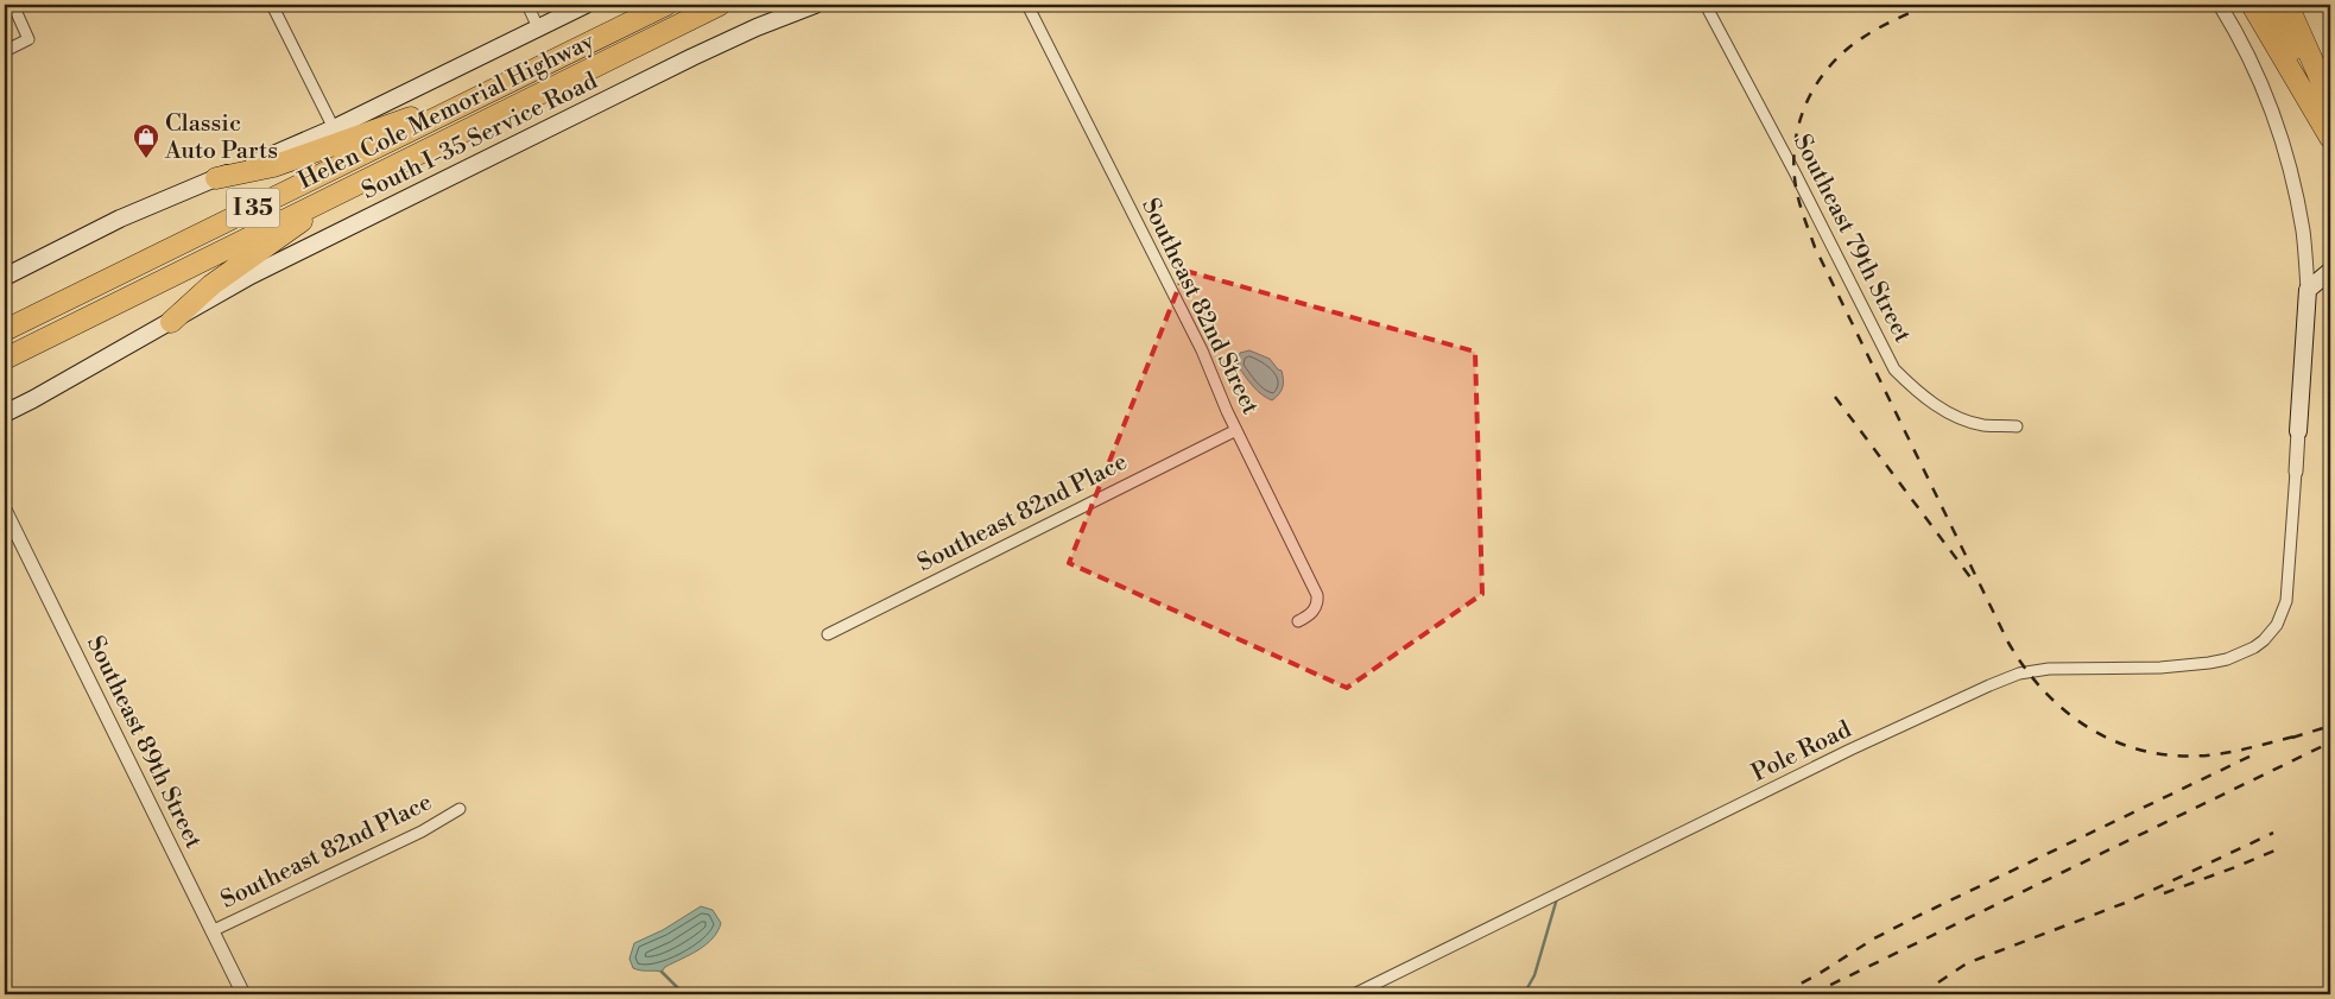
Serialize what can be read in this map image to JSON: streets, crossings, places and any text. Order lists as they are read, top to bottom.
{
  "streets": {
    "highway": ["Helen Cole Memorial Highway", "I 35"],
    "main road": ["South I-35 Service Road"],
    "street": [
      "Southeast 79th Street",
      "Southeast 82nd Street",
      "Southeast 82nd Place",
      "Southeast 89th Street",
      "Pole Road"
    ]
  },
  "crossings": [
    ["Southeast 82nd Street", "Southeast 82nd Place"],
    ["Southeast 82nd Place", "Southeast 89th Street"]
  ],
  "places": {
    "shop": ["Classic Auto Parts"]
  }
}
